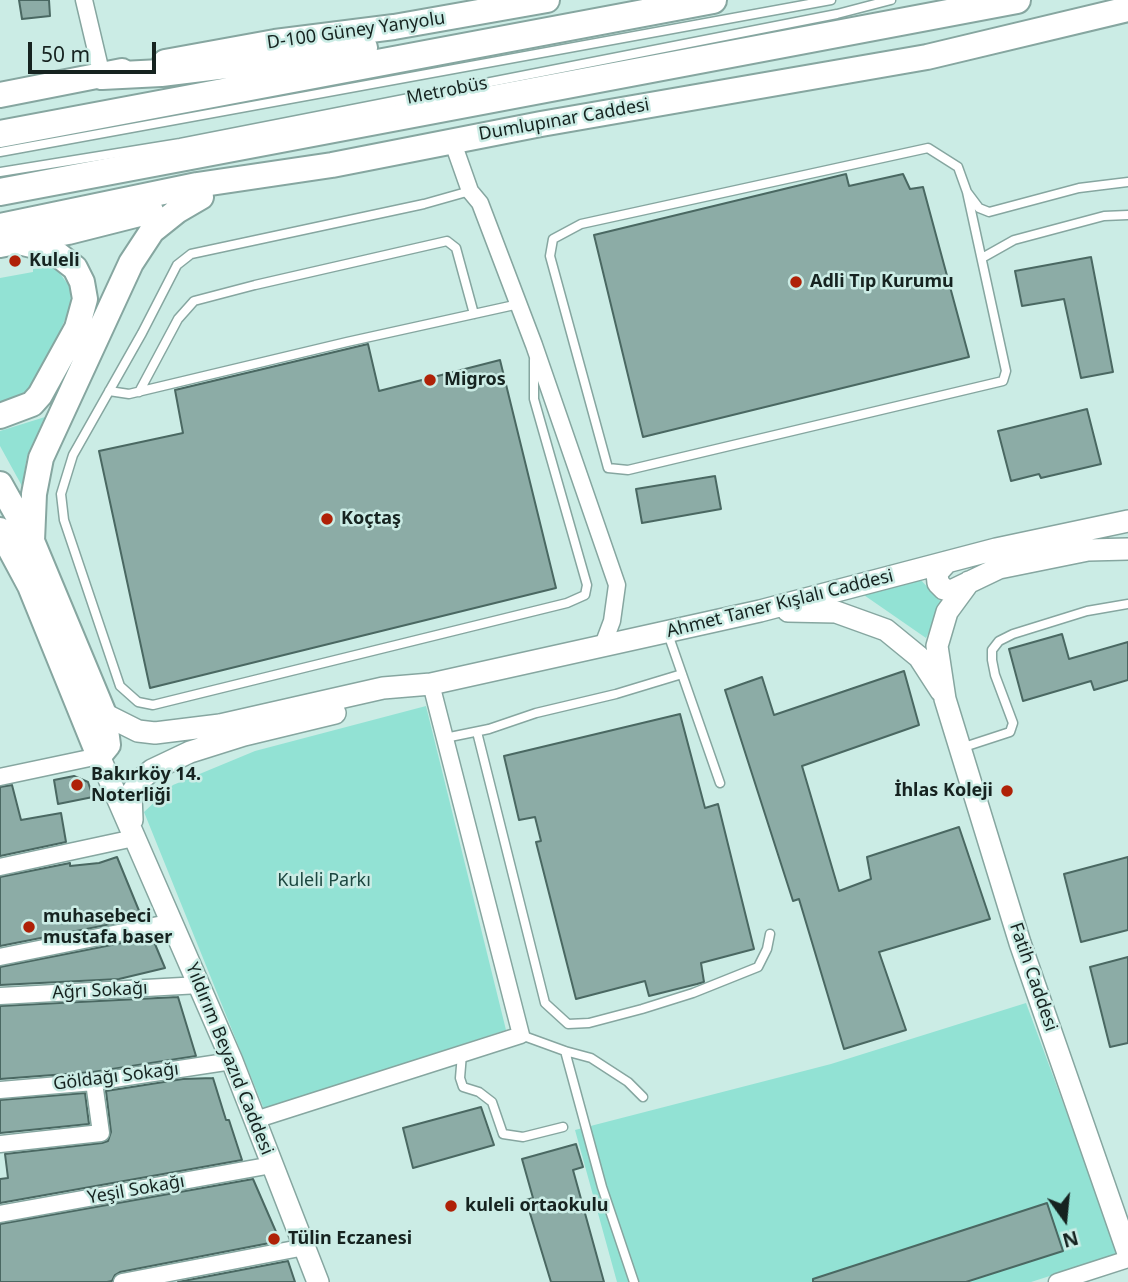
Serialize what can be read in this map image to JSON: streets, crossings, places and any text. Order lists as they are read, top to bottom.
{
  "streets": {
    "main road": [
      "D-100 Güney Yanyolu",
      "Dumlupınar Caddesi",
      "Ahmet Taner Kışlalı Caddesi",
      "Fatih Caddesi",
      "Yıldırım Beyazıd Caddesi"
    ],
    "street": ["Ağrı Sokağı", "Göldağı Sokağı", "Yeşil Sokağı"],
    "lane": ["Metrobüs"]
  },
  "crossings": [
    ["Ahmet Taner Kışlalı Caddesi", "Yıldırım Beyazıd Caddesi"],
    ["Ağrı Sokağı", "Yıldırım Beyazıd Caddesi"],
    ["Yıldırım Beyazıd Caddesi", "Göldağı Sokağı"],
    ["Yıldırım Beyazıd Caddesi", "Yeşil Sokağı"]
  ],
  "parks": ["Kuleli Parkı"],
  "places": [
    "Kuleli",
    "Adli Tıp Kurumu",
    "Migros",
    "Koçtaş",
    "Bakırköy 14. Noterliği",
    "İhlas Koleji",
    "muhasebeci mustafa baser",
    "kuleli ortaokulu",
    "Tülin Eczanesi"
  ],
  "scale_bar": "50 m",
  "north": "bottom"
}
